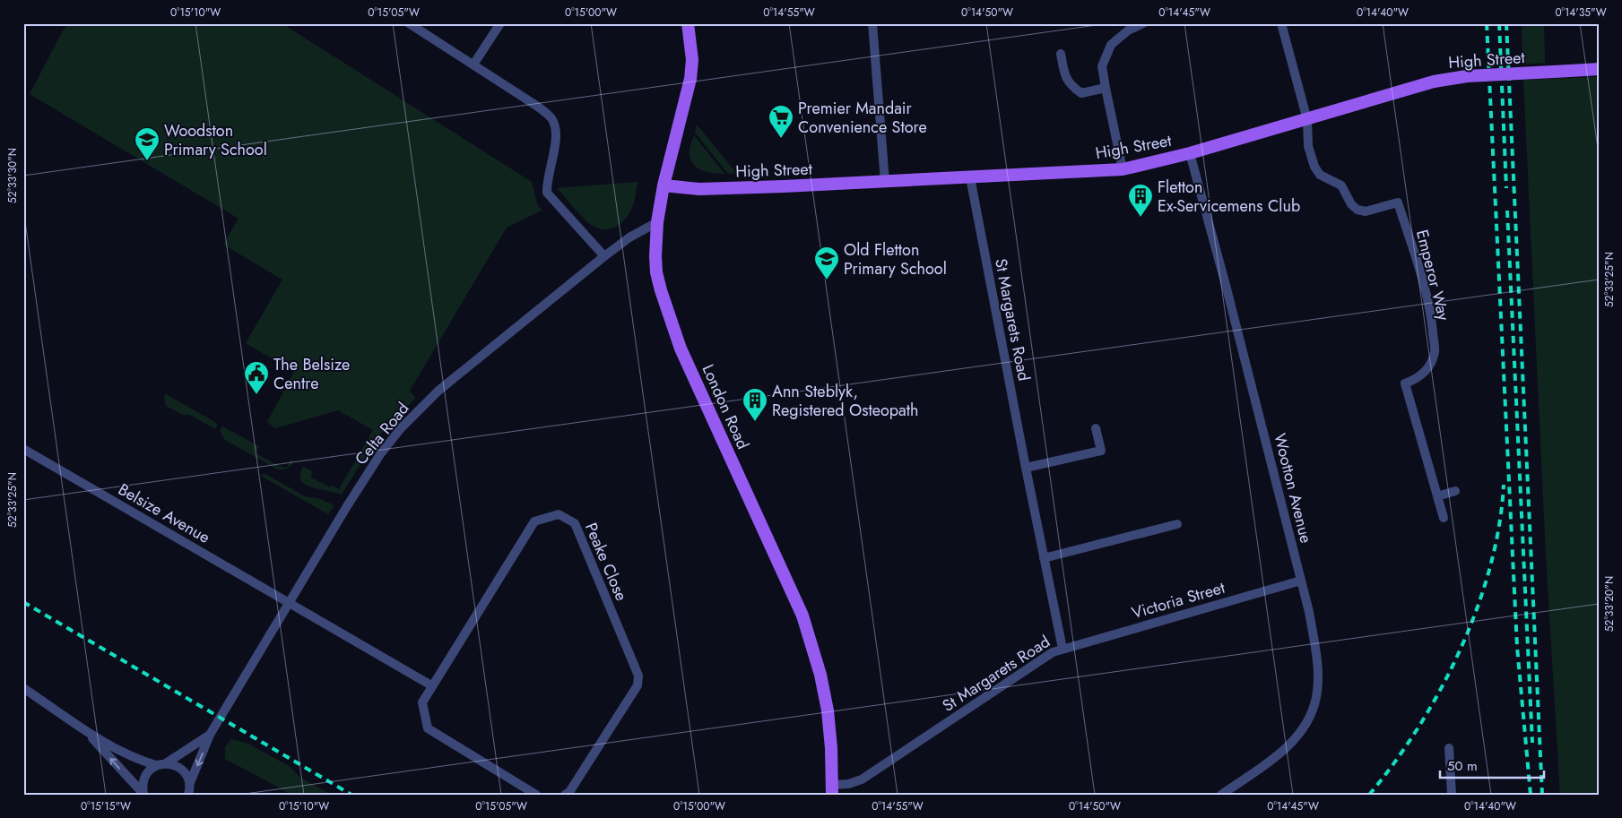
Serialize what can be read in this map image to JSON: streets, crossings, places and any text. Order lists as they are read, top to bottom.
{
  "streets": {
    "main road": ["High Street", "London Road"],
    "street": [
      "Emperor Way",
      "St Margarets Road",
      "Celta Road",
      "Wootton Avenue",
      "Belsize Avenue",
      "Peake Close",
      "Victoria Street"
    ]
  },
  "crossings": [
    ["High Street", "Emperor Way"],
    ["High Street", "St Margarets Road"],
    ["High Street", "London Road"],
    ["High Street", "Wootton Avenue"],
    ["St Margarets Road", "London Road"],
    ["St Margarets Road", "Victoria Street"],
    ["London Road", "Celta Road"],
    ["Celta Road", "Belsize Avenue"],
    ["Wootton Avenue", "Victoria Street"]
  ],
  "places": {
    "supermarket": ["Premier Mandair Convenience Store"],
    "school or university": ["Woodston Primary School", "Old Fletton Primary School"],
    "building": ["Fletton Ex-Servicemens Club", "Ann Steblyk, Registered Osteopath"],
    "public building": ["The Belsize Centre"]
  },
  "scale_bar": "50 m",
  "coordinates": [
    "0°15'10\"W",
    "0°15'05\"W",
    "0°15'00\"W",
    "0°14'55\"W",
    "0°14'50\"W",
    "0°14'45\"W",
    "0°14'40\"W",
    "0°14'35\"W",
    "52°33'30\"N",
    "52°33'25\"N",
    "52°33'20\"N",
    "0°15'15\"W"
  ]
}
